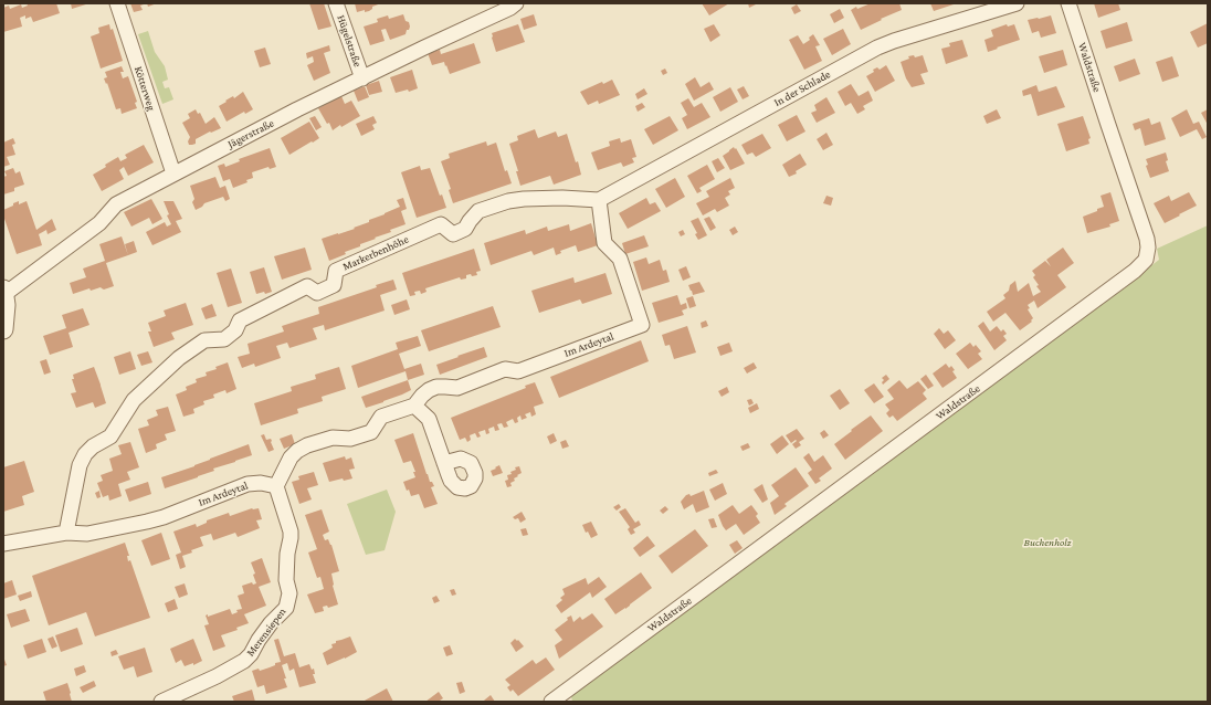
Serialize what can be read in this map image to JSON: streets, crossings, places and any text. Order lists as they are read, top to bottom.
{
  "streets": {
    "street": [
      "Hügelstraße",
      "Waldstraße",
      "Kötterweg",
      "In der Schlade",
      "Jägerstraße",
      "Markerbenhöhe",
      "Im Ardeytal",
      "Merensiepen"
    ]
  },
  "crossings": [
    ["Hügelstraße", "Jägerstraße"],
    ["Kötterweg", "Jägerstraße"],
    ["In der Schlade", "Markerbenhöhe"],
    ["In der Schlade", "Im Ardeytal"],
    ["Markerbenhöhe", "Im Ardeytal"],
    ["Im Ardeytal", "Merensiepen"]
  ],
  "parks": ["Buchenholz"]
}
